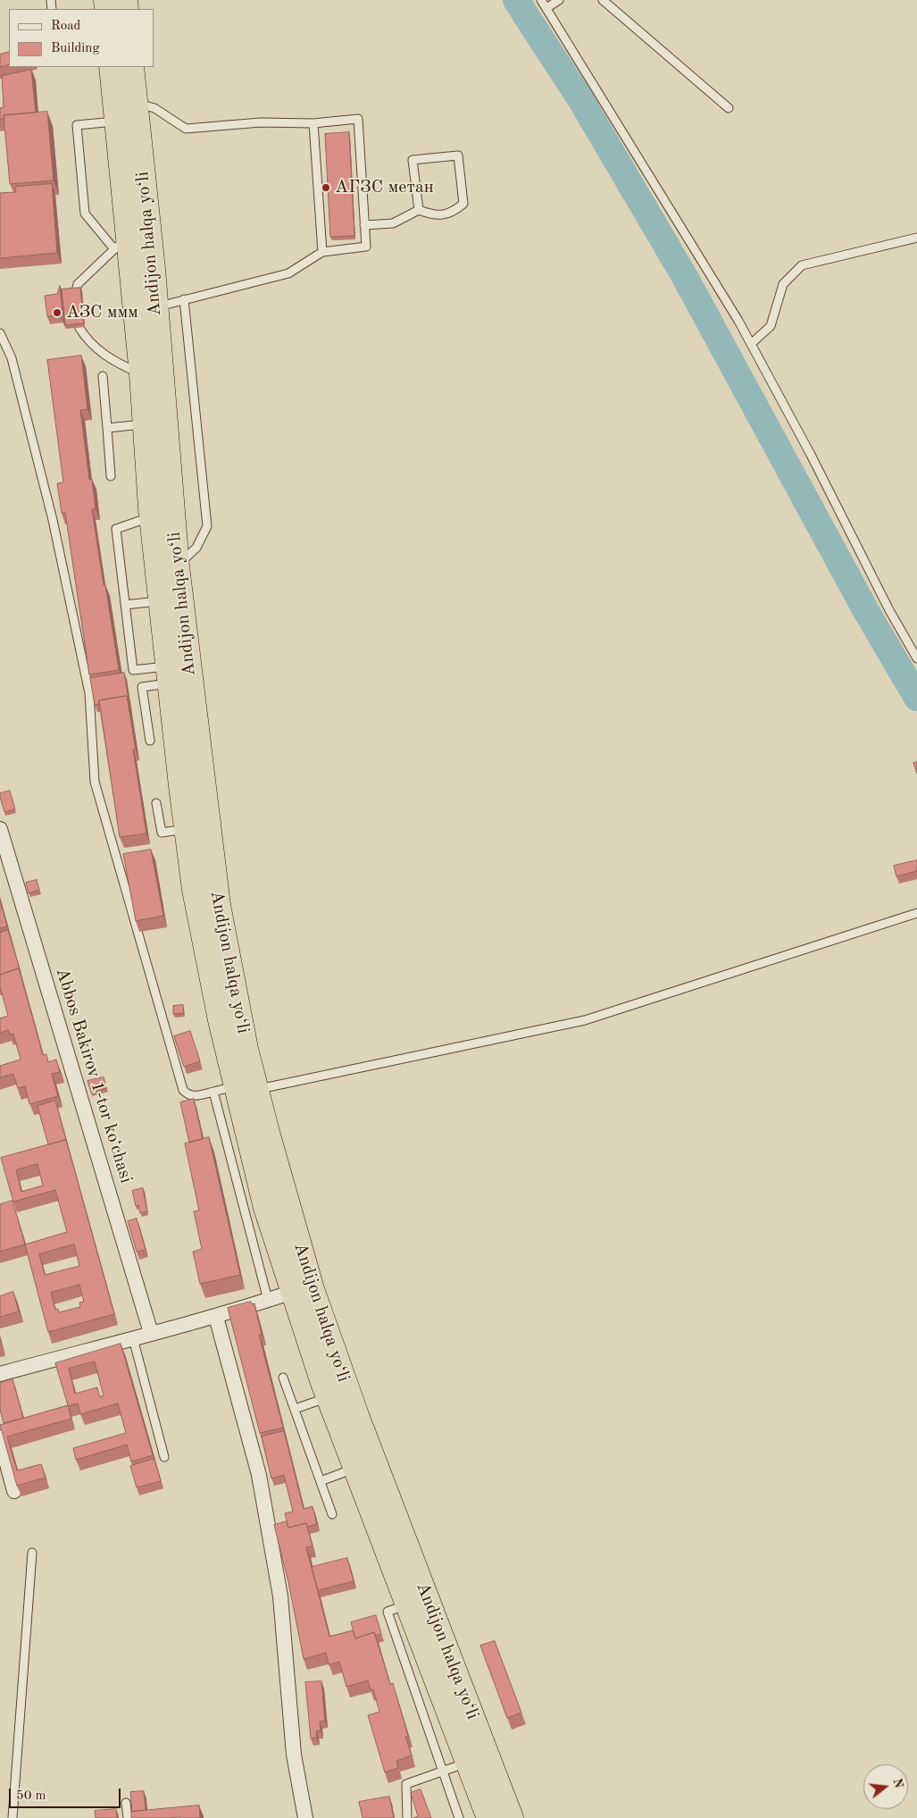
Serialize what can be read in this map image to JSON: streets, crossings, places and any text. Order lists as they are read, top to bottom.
{
  "streets": {
    "highway": ["Andijon halqa yo‘li"],
    "street": ["Abbos Bakirov 1-tor koʻchasi"]
  },
  "places": ["АГЗС метан", "АЗС ммм"],
  "legend": ["Road", "Building"],
  "scale_bar": "50 m",
  "north": "right"
}
